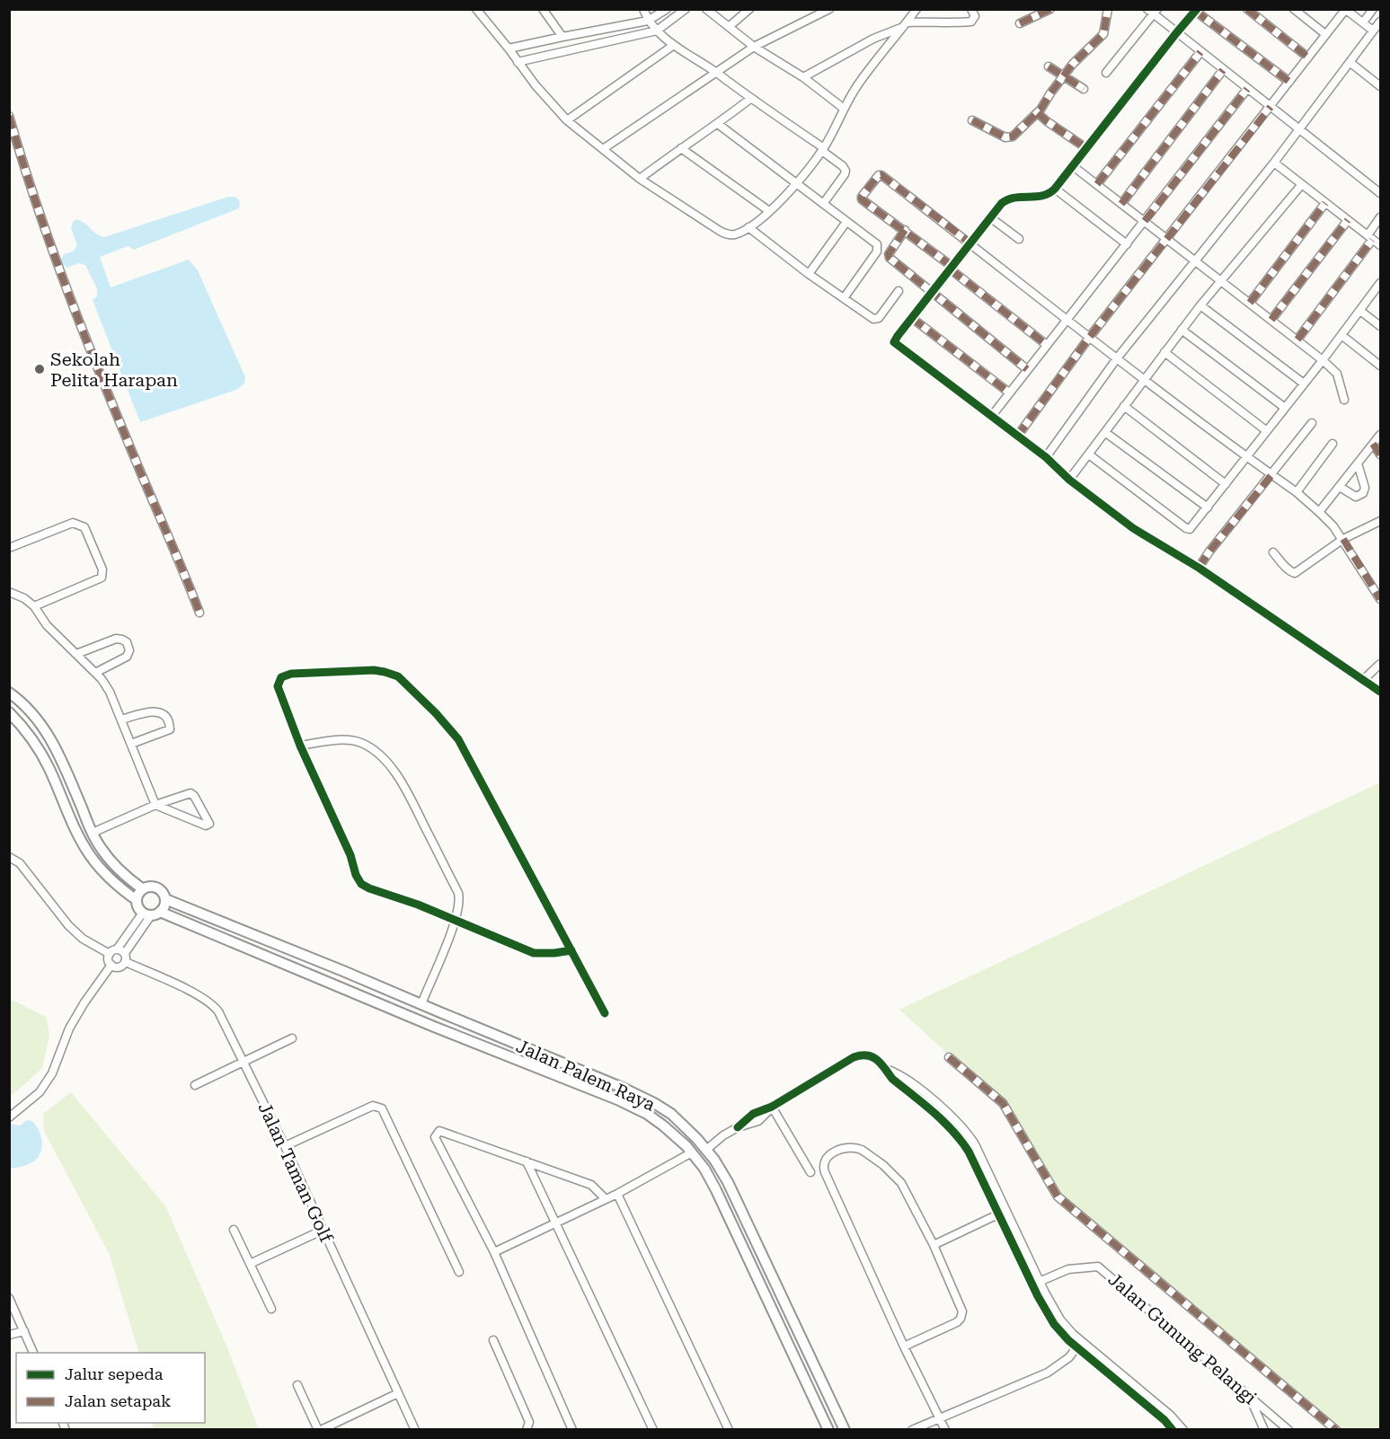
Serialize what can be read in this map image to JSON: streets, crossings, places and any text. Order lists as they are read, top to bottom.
{
  "streets": {
    "street": ["Jalan Palem Raya", "Jalan Taman Golf", "Jalan Gunung Pelangi"]
  },
  "places": ["Sekolah Pelita Harapan"],
  "legend": ["Jalur sepeda", "Jalan setapak"]
}
